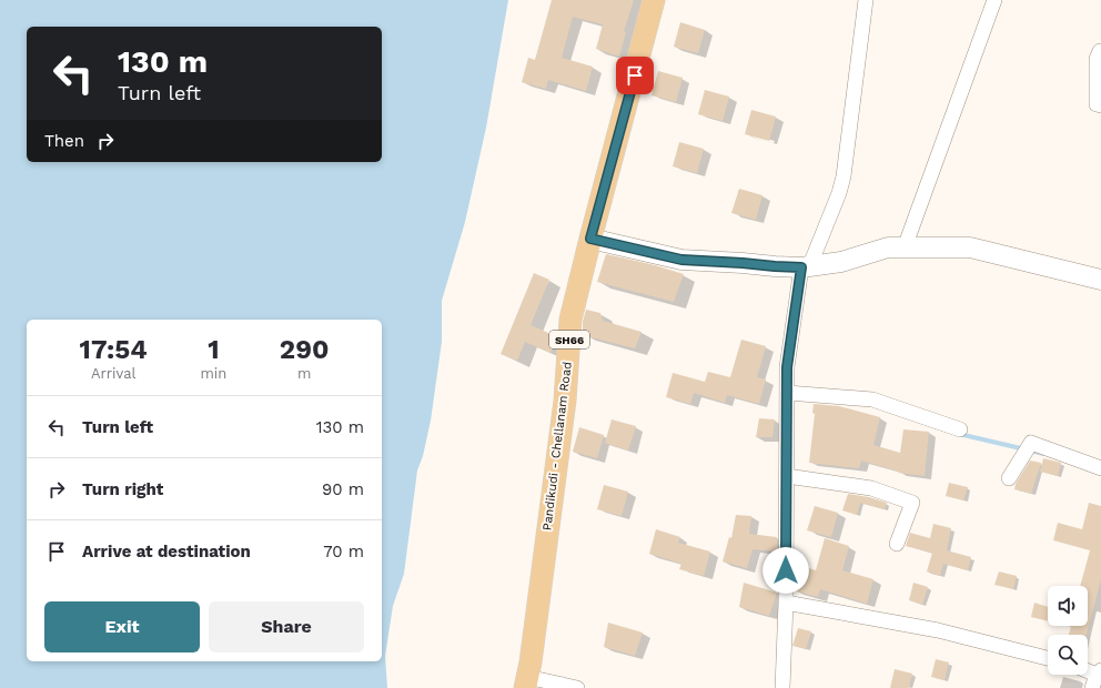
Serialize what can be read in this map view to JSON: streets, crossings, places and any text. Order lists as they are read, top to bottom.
{
  "streets": {
    "main road": ["SH66", "Pandikudi - Chellanam Road"]
  },
  "page": {
    "turn": ["130 m", "Turn left"],
    "then": "Then",
    "eta": [
      "17:54",
      "Arrival",
      "1",
      "min",
      "290",
      "m"
    ],
    "list": [
      {
        "name": "Turn left",
        "value": "130 m"
      },
      {
        "name": "Turn right",
        "value": "90 m"
      },
      {
        "name": "Arrive at destination",
        "value": "70 m"
      }
    ],
    "buttons": ["Exit", "Share"]
  }
}
